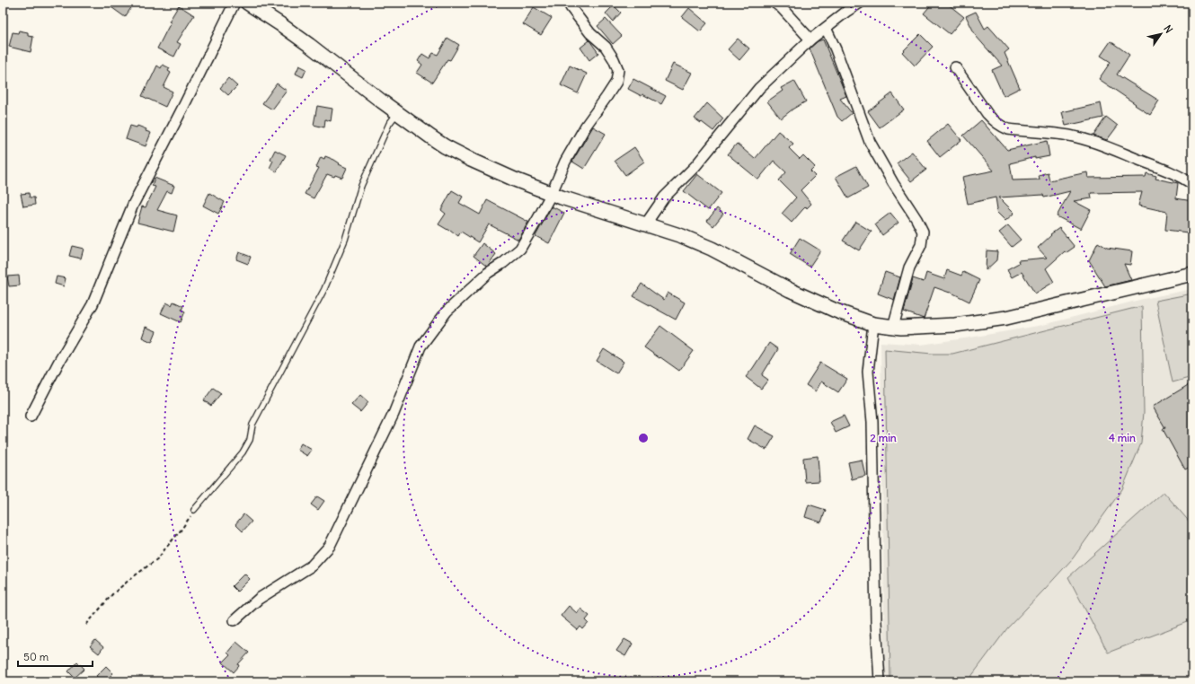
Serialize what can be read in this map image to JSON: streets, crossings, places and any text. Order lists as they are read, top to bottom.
{
  "scale_bar": "50 m",
  "north": "top right",
  "rings": ["2 min", "4 min"]
}
